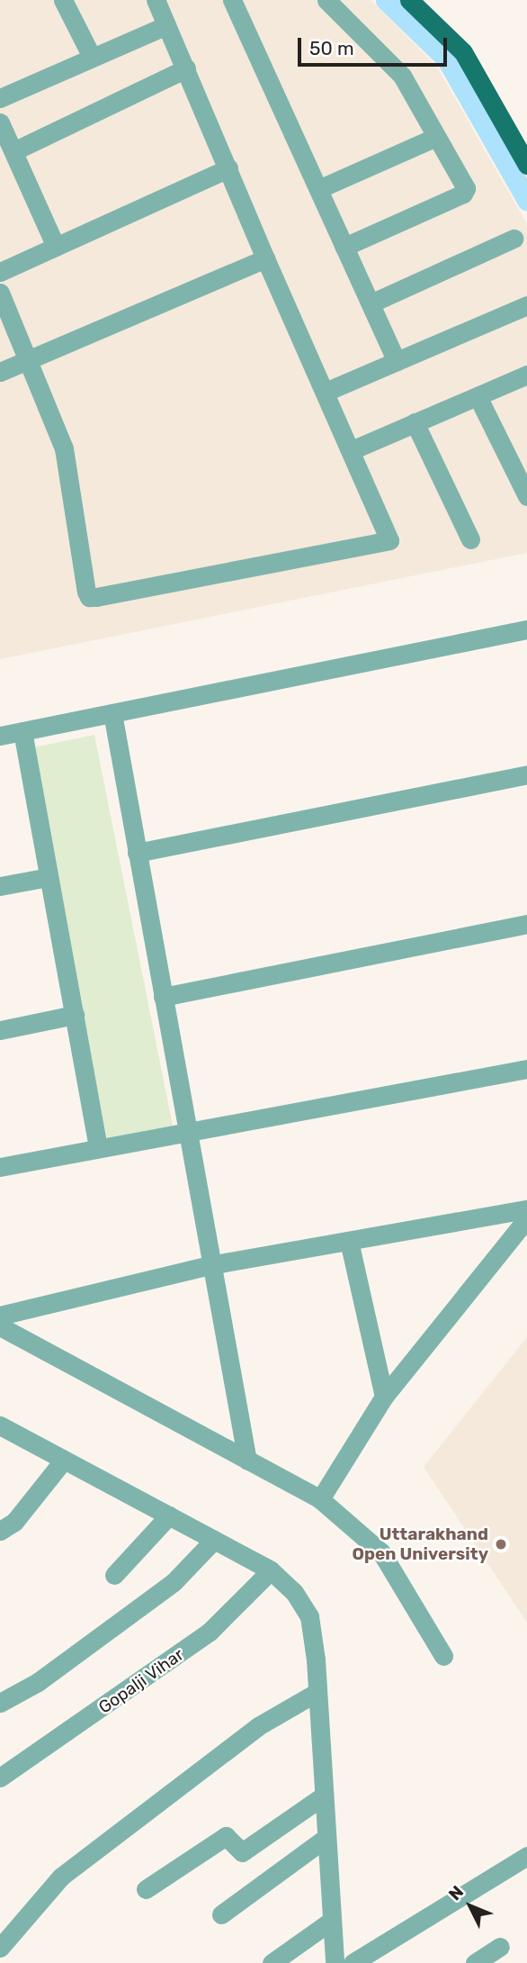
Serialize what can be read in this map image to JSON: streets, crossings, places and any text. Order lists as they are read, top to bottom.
{
  "streets": {
    "street": ["Gopalji Vihar"]
  },
  "places": ["Uttarakhand Open University"],
  "scale_bar": "50 m",
  "north": "top left"
}
